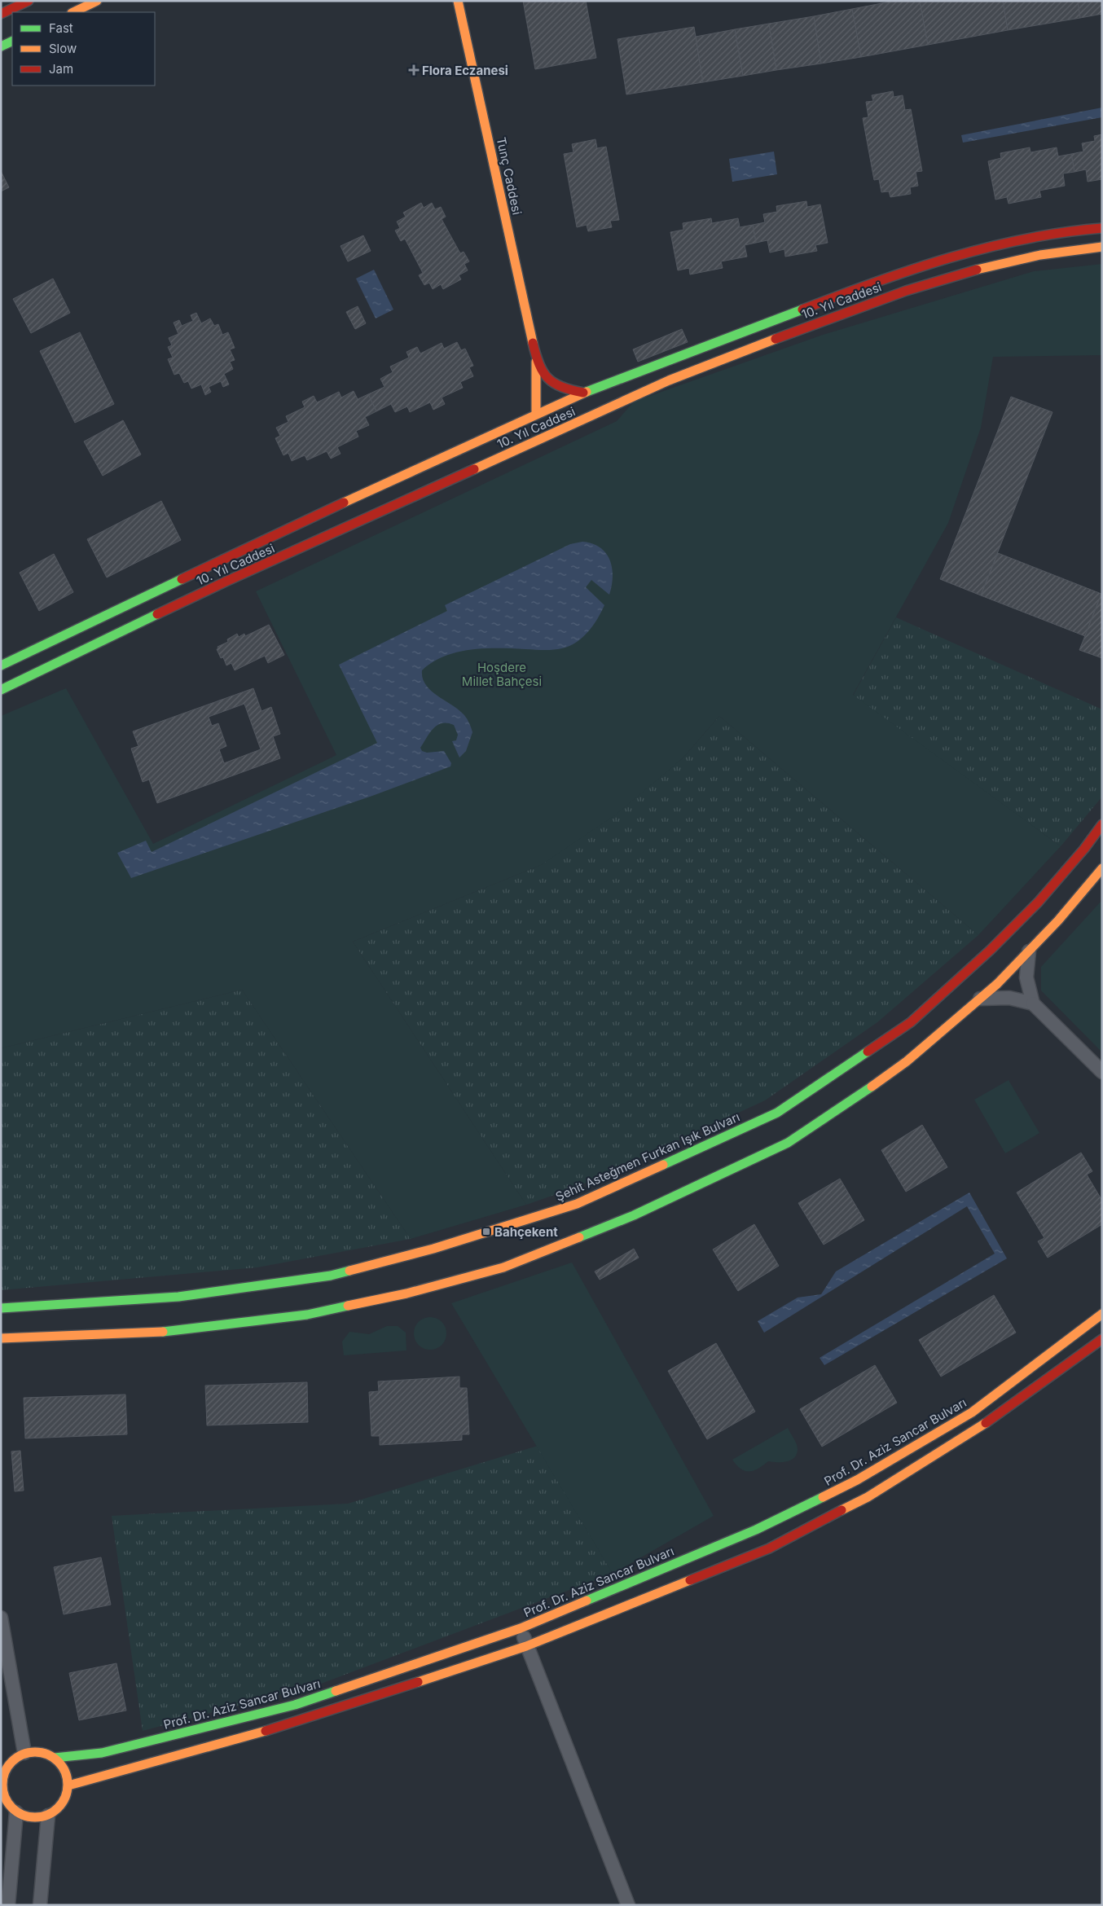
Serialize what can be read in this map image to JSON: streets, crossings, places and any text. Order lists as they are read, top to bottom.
{
  "streets": {
    "street": [
      "Tunç Caddesi",
      "10. Yıl Caddesi",
      "Şehit Asteğmen Furkan Işık Bulvarı",
      "Prof. Dr. Aziz Sancar Bulvarı"
    ]
  },
  "crossings": [
    ["Tunç Caddesi", "10. Yıl Caddesi"]
  ],
  "parks": ["Hoşdere Millet Bahçesi"],
  "places": {
    "health": ["Flora Eczanesi"],
    "transit": ["Bahçekent"]
  },
  "legend": ["Fast", "Slow", "Jam"]
}
